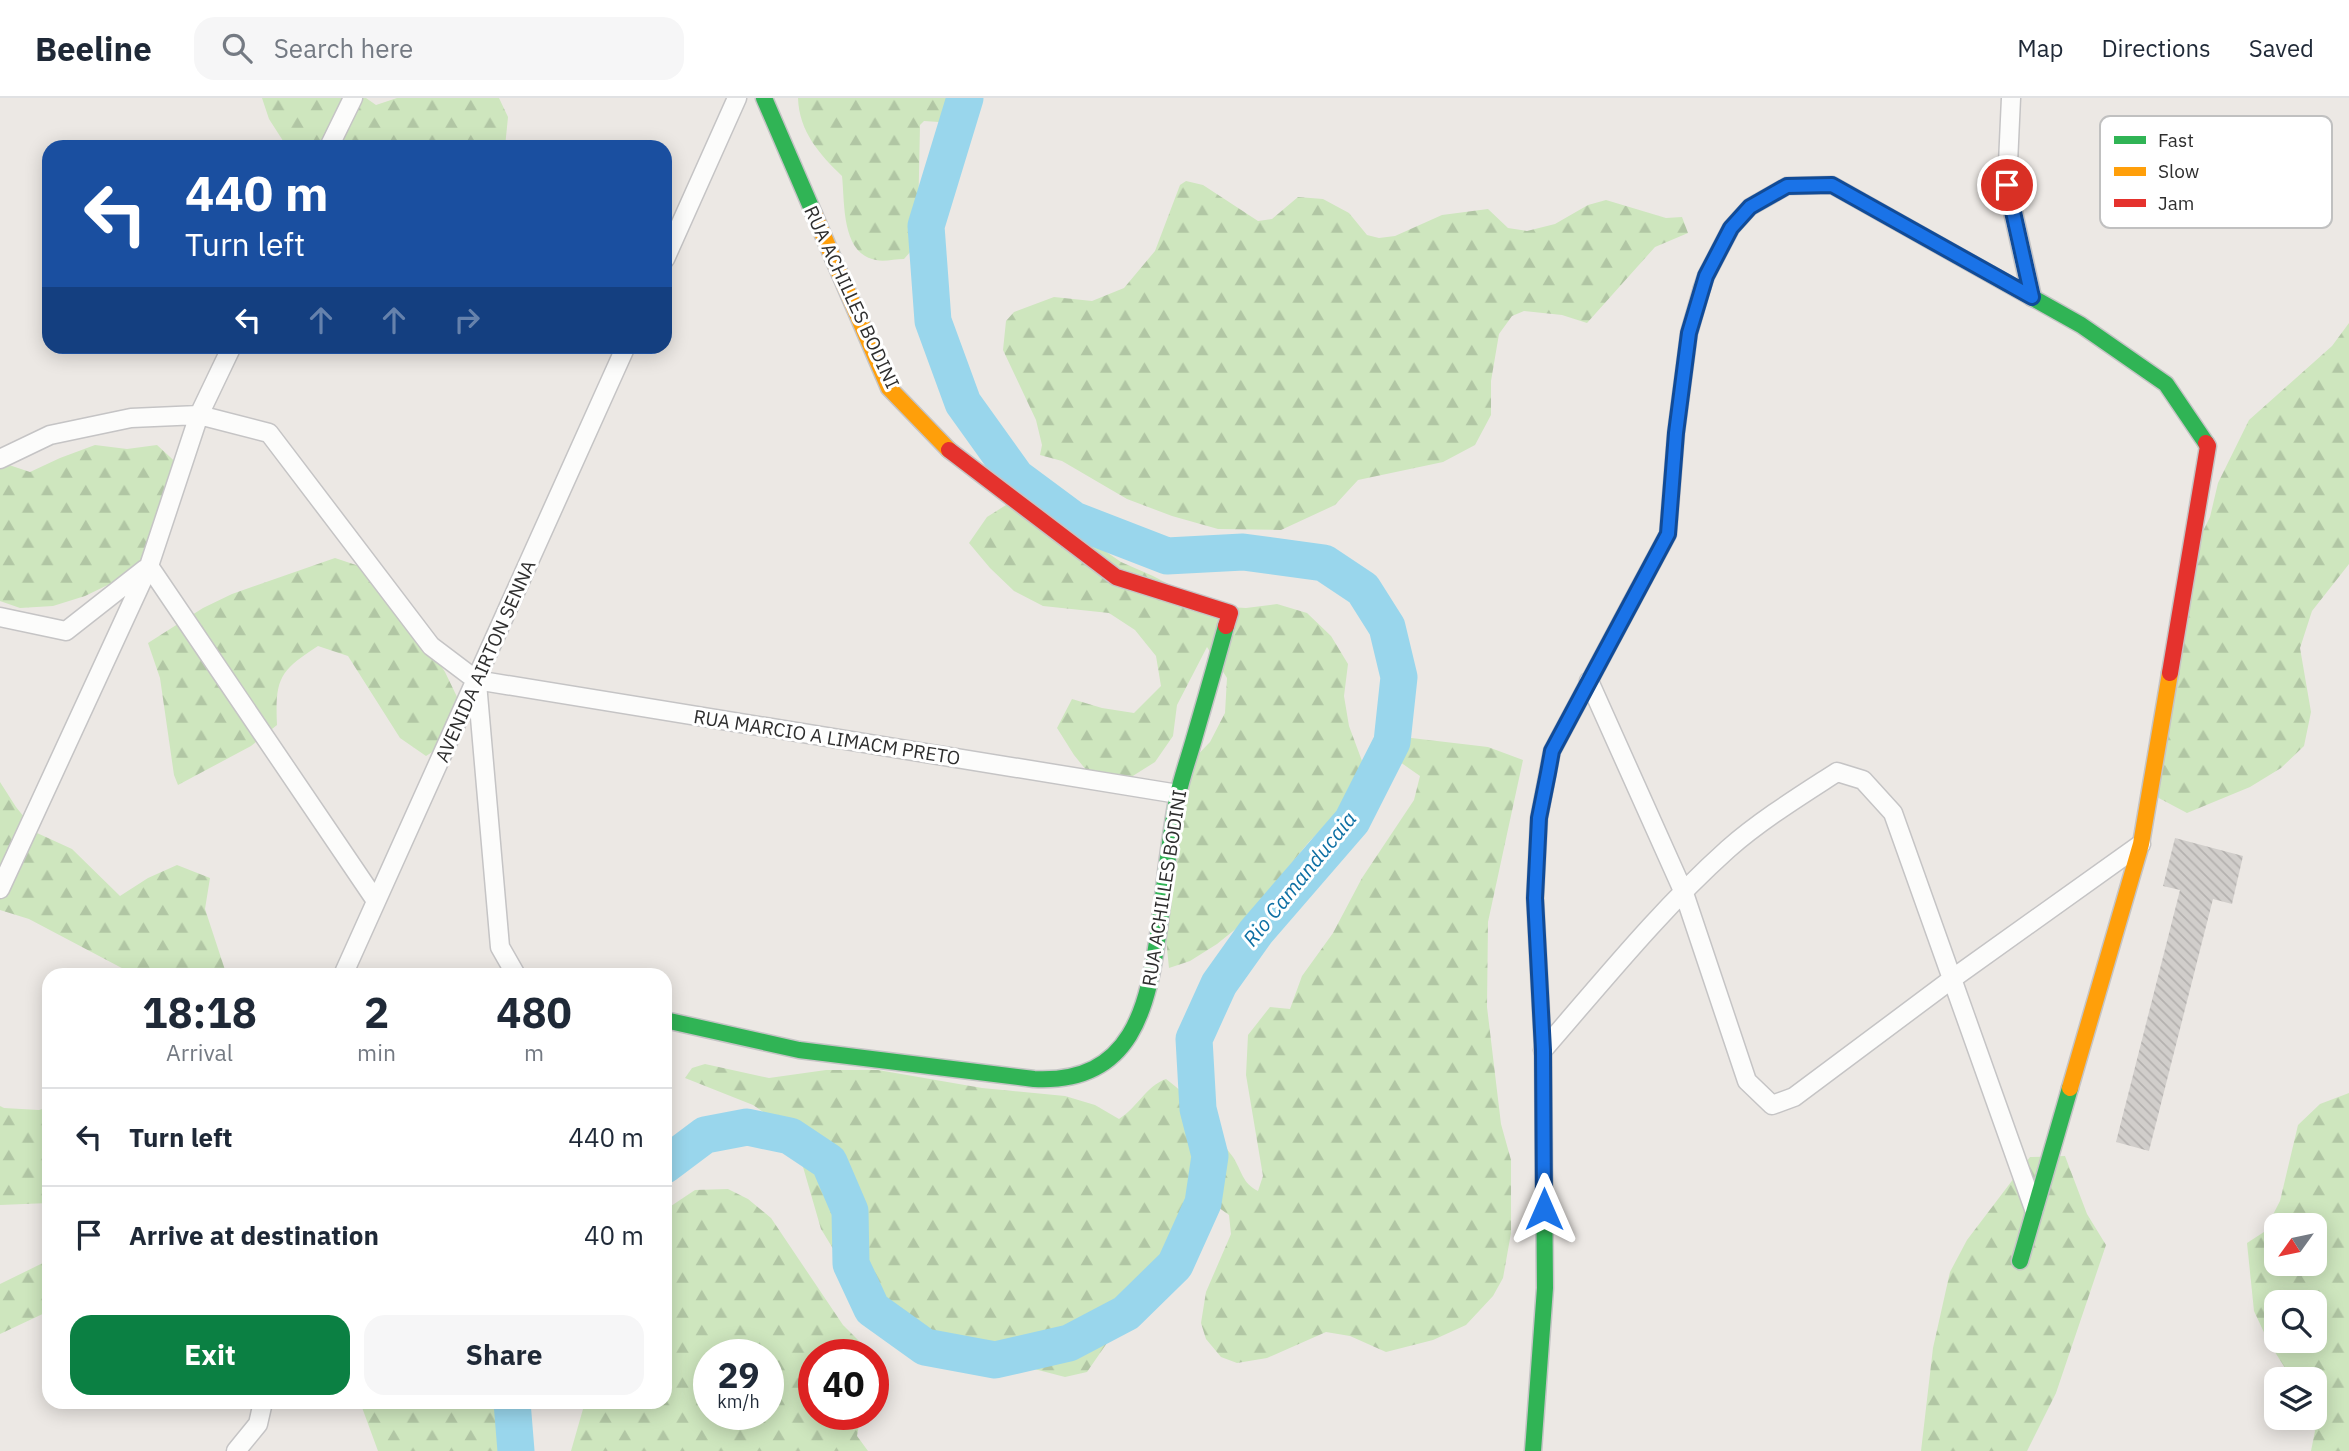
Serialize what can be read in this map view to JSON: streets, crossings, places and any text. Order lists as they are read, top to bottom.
{
  "streets": {
    "street": ["RUA ACHILLES BODINI", "AVENIDA AIRTON SENNA", "RUA MARCIO A LIMACM PRETO"]
  },
  "crossings": [
    ["RUA ACHILLES BODINI", "RUA MARCIO A LIMACM PRETO"],
    ["AVENIDA AIRTON SENNA", "RUA MARCIO A LIMACM PRETO"]
  ],
  "water": ["Rio Camanducaia"],
  "legend": ["Fast", "Slow", "Jam"],
  "north": "bottom left",
  "page": {
    "header": "Beeline",
    "search": "Search here",
    "nav": ["Map", "Directions", "Saved"],
    "turn": ["440 m", "Turn left"],
    "eta": [
      "18:18",
      "Arrival",
      "2",
      "min",
      "480",
      "m"
    ],
    "list": [
      {
        "name": "Turn left",
        "value": "440 m"
      },
      {
        "name": "Arrive at destination",
        "value": "40 m"
      }
    ],
    "buttons": ["Exit", "Share"],
    "speed": "29 km/h",
    "limit": "40"
  }
}
